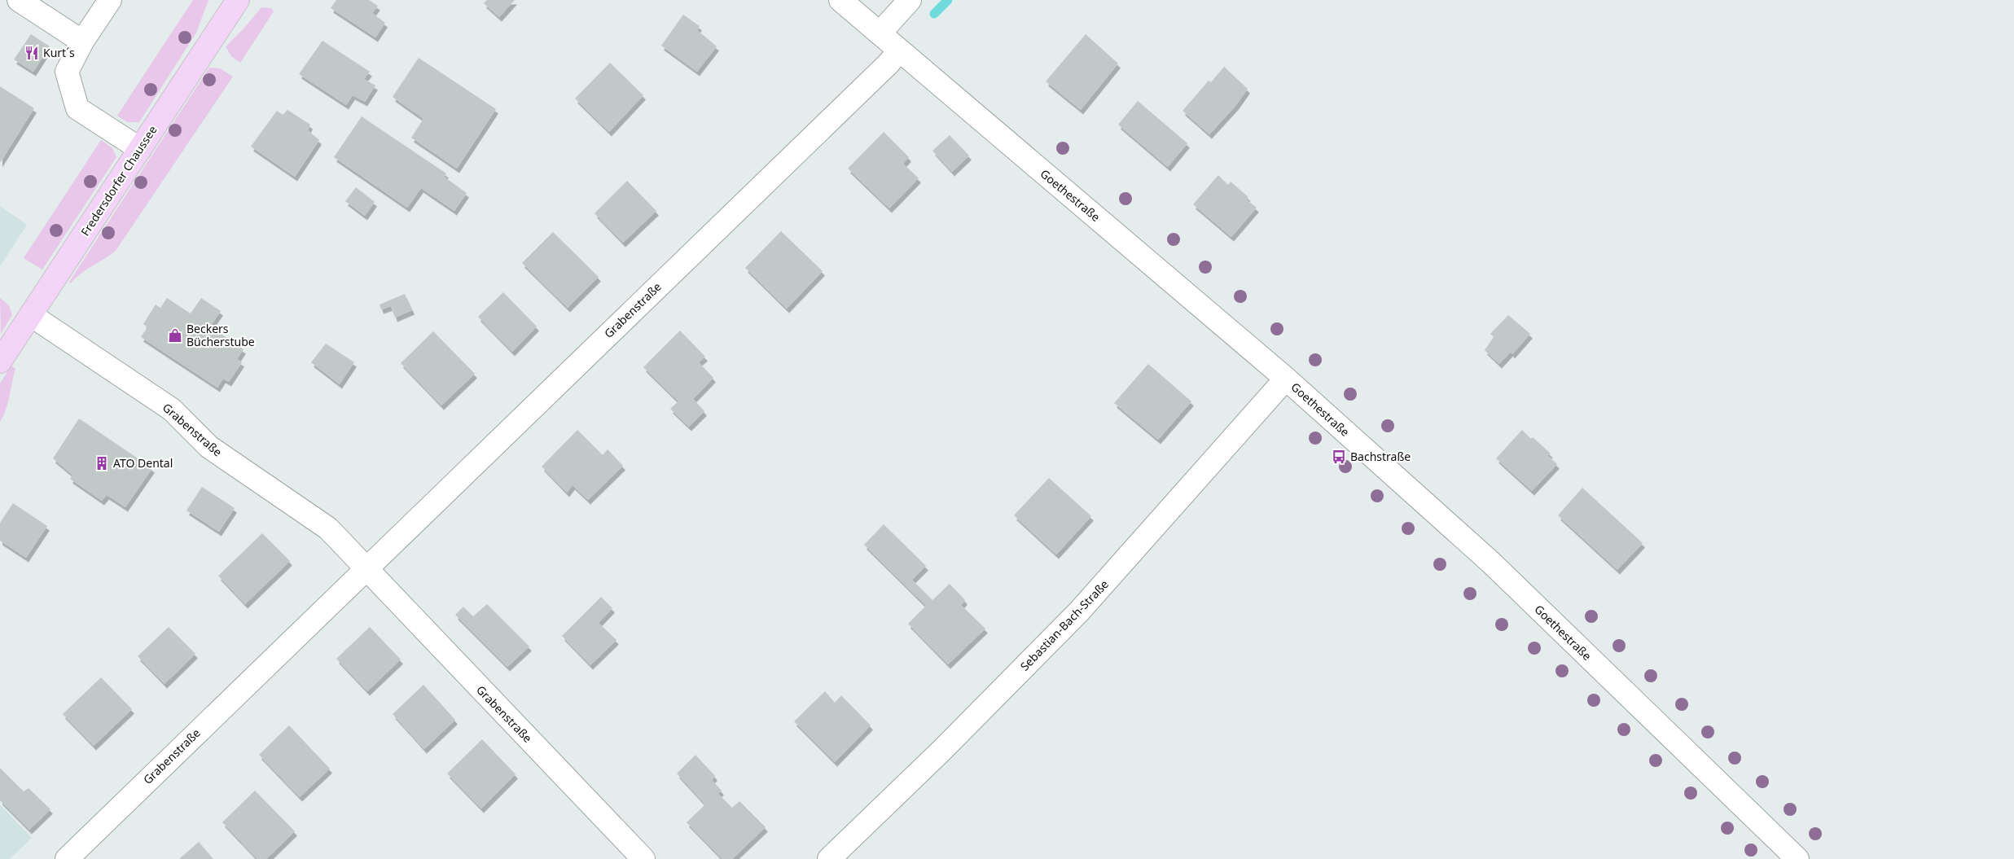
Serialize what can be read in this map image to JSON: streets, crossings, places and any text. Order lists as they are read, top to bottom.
{
  "streets": {
    "main road": ["Fredersdorfer Chaussee"],
    "street": ["Goethestraße", "Grabenstraße", "Sebastian-Bach-Straße"]
  },
  "crossings": [
    ["Fredersdorfer Chaussee", "Grabenstraße"],
    ["Goethestraße", "Grabenstraße"],
    ["Goethestraße", "Sebastian-Bach-Straße"]
  ],
  "places": {
    "restaurant": ["Kurt´s"],
    "shop": ["Beckers Bücherstube"],
    "bus stop": ["Bachstraße"],
    "building": ["ATO Dental"]
  }
}
